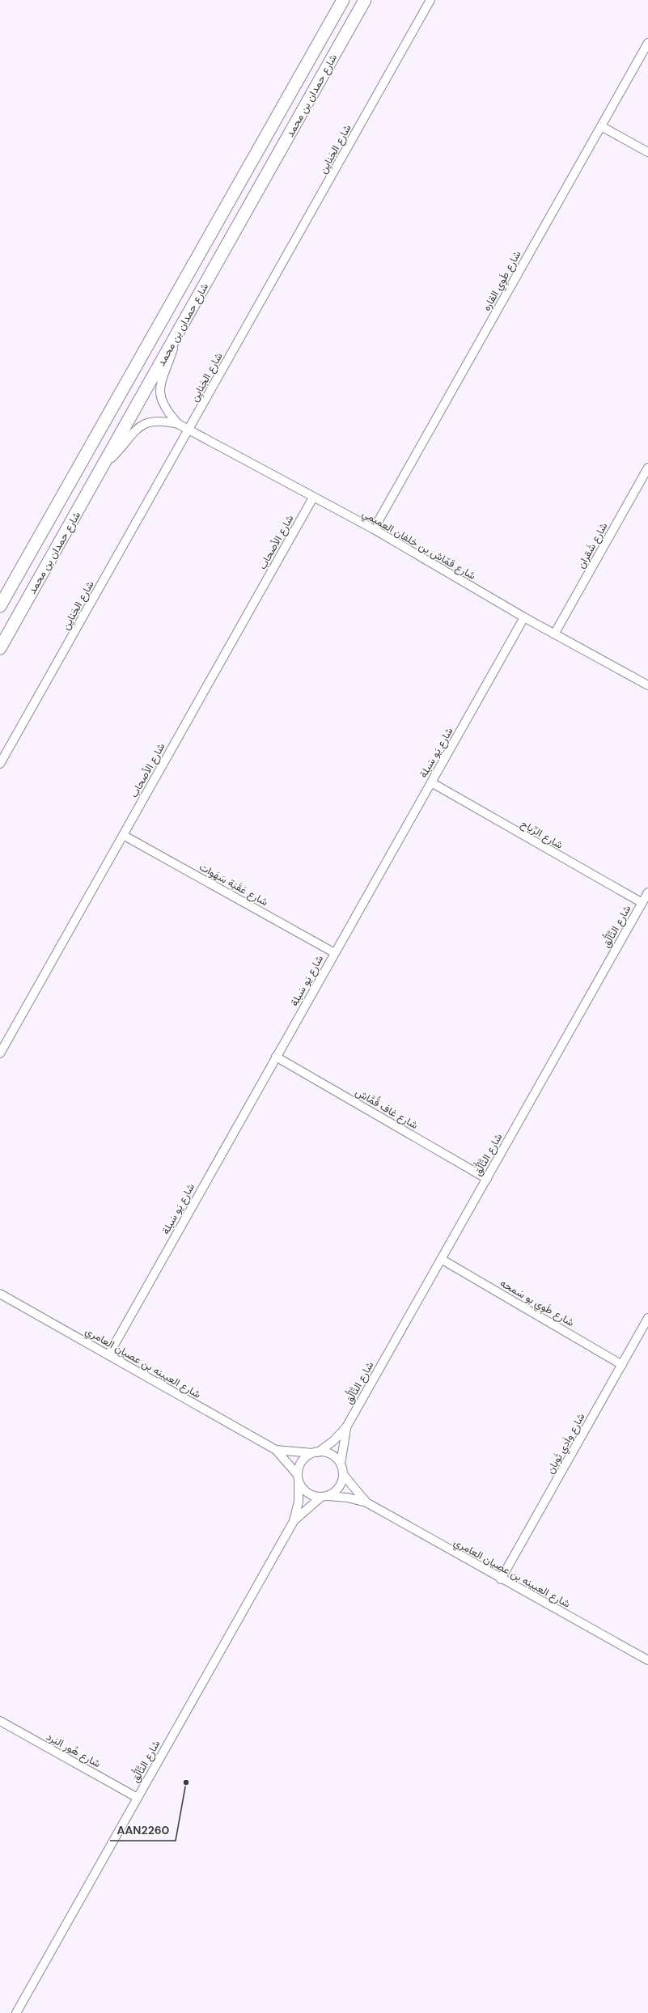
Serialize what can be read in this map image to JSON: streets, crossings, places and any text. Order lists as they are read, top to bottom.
{
  "streets": {
    "main road": ["شارع حمدان بن محمد"],
    "street": [
      "شارع الجَنايِن",
      "شارع طَوِي القاره",
      "شارع الأصحاب",
      "شارع قمّاش بن خلفان العميمي",
      "شارع شَقران",
      "شارع يَو سَبلة",
      "شارع الرِّياح",
      "شارع عَقَبَة سَهَوات",
      "شارع التَّألُّق",
      "شارع غاف قُمَّاش",
      "شارع طَوِي بو سَمحه",
      "شارع العيينه بن عصيان العامري",
      "شارع واَدي ثَوبان",
      "شارع هُور البَرد"
    ]
  },
  "crossings": [
    ["شارع حمدان بن محمد", "شارع قمّاش بن خلفان العميمي"],
    ["شارع الجَنايِن", "شارع قمّاش بن خلفان العميمي"],
    ["شارع طَوِي القاره", "شارع قمّاش بن خلفان العميمي"],
    ["شارع الأصحاب", "شارع قمّاش بن خلفان العميمي"],
    ["شارع الأصحاب", "شارع عَقَبَة سَهَوات"],
    ["شارع قمّاش بن خلفان العميمي", "شارع شَقران"],
    ["شارع قمّاش بن خلفان العميمي", "شارع يَو سَبلة"],
    ["شارع يَو سَبلة", "شارع الرِّياح"],
    ["شارع يَو سَبلة", "شارع عَقَبَة سَهَوات"],
    ["شارع يَو سَبلة", "شارع غاف قُمَّاش"],
    ["شارع يَو سَبلة", "شارع العيينه بن عصيان العامري"],
    ["شارع الرِّياح", "شارع التَّألُّق"],
    ["شارع التَّألُّق", "شارع غاف قُمَّاش"],
    ["شارع التَّألُّق", "شارع طَوِي بو سَمحه"],
    ["شارع التَّألُّق", "شارع العيينه بن عصيان العامري"],
    ["شارع التَّألُّق", "شارع هُور البَرد"],
    ["شارع طَوِي بو سَمحه", "شارع واَدي ثَوبان"],
    ["شارع العيينه بن عصيان العامري", "شارع واَدي ثَوبان"]
  ],
  "places": ["AAN2260"]
}
